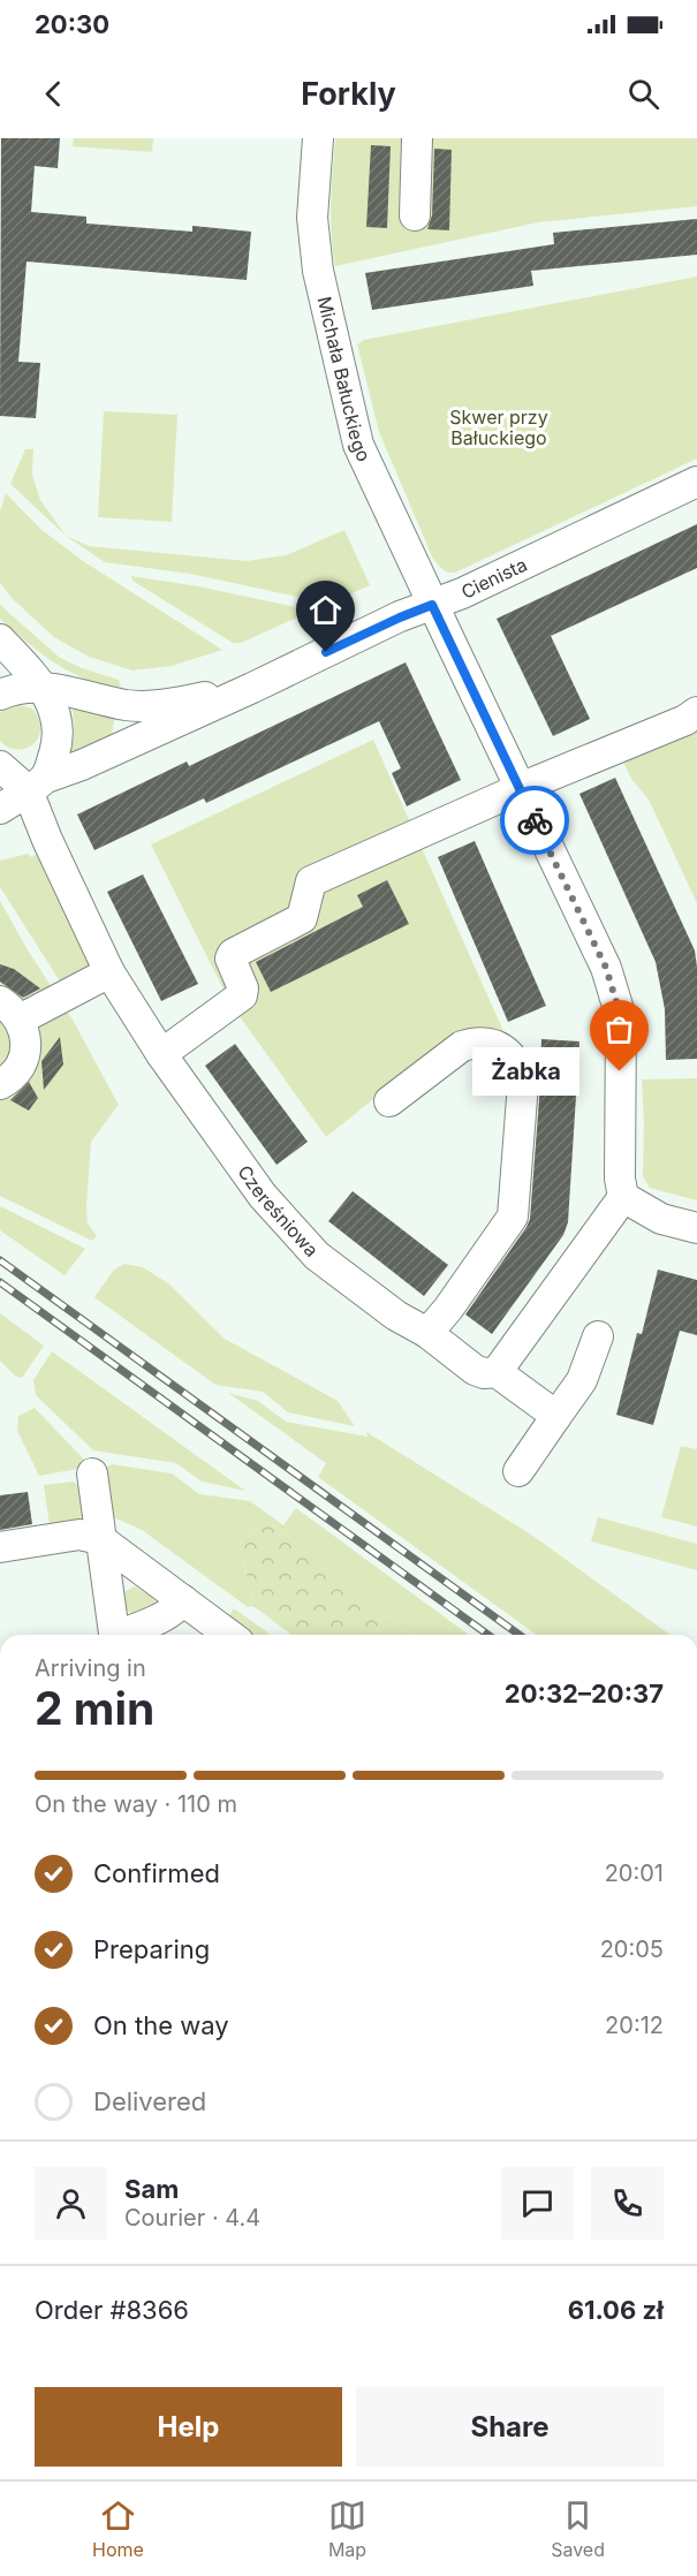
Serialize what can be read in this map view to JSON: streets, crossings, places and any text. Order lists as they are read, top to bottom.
{
  "streets": {
    "street": ["Michała Bałuckiego", "Cienista", "Czereśniowa"]
  },
  "crossings": [
    ["Michała Bałuckiego", "Cienista"],
    ["Cienista", "Czereśniowa"]
  ],
  "parks": ["Skwer przy Bałuckiego"],
  "places": ["Żabka"],
  "page": {
    "status": "20:30",
    "header": "Forkly",
    "bubble": "Żabka",
    "heading": ["2 min", "Arriving in", "20:32–20:37"],
    "panel": [
      "Sam",
      "Courier · 4.4",
      "Order #8366",
      "61.06 zł"
    ],
    "bar": "On the way · 110 m",
    "list": [
      ["Confirmed", "20:01"],
      ["Preparing", "20:05"],
      ["On the way", "20:12"],
      "Delivered"
    ],
    "buttons": ["Help", "Share"],
    "tabs": ["Home", "Map", "Saved"]
  }
}
